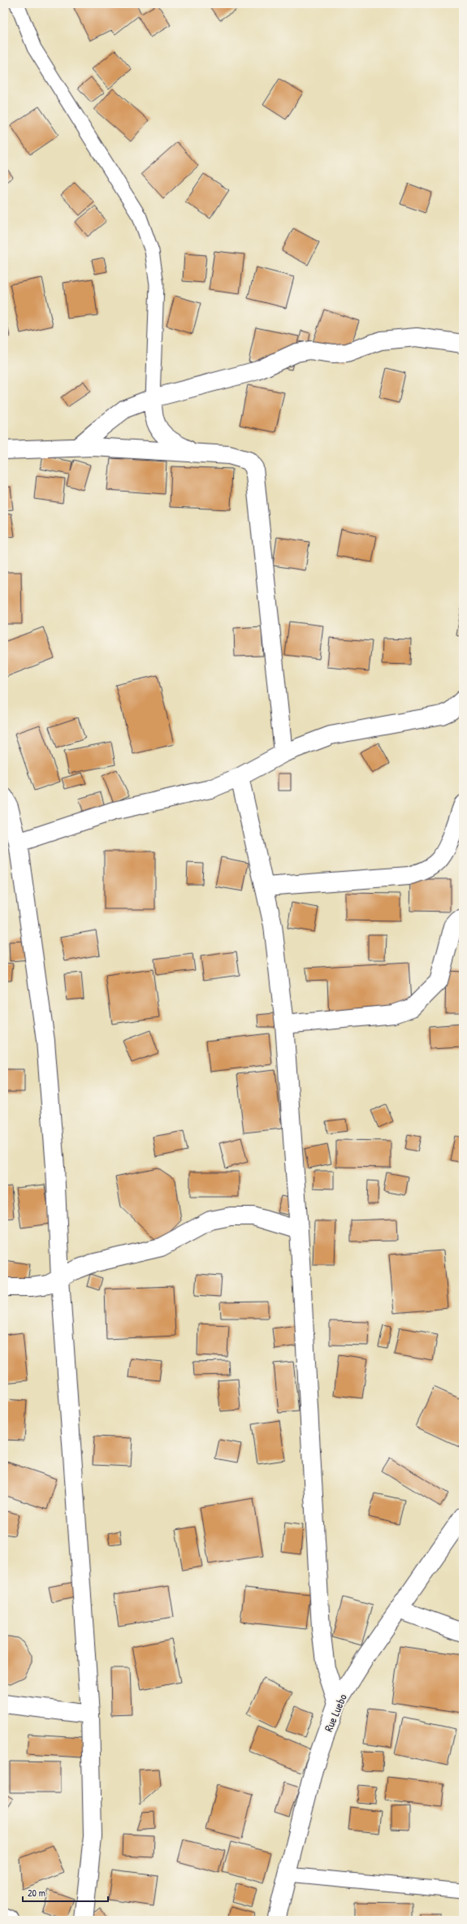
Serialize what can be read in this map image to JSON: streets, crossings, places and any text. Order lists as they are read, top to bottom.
{
  "streets": {
    "street": ["Rue Luebo"]
  },
  "scale_bar": "20 m"
}
